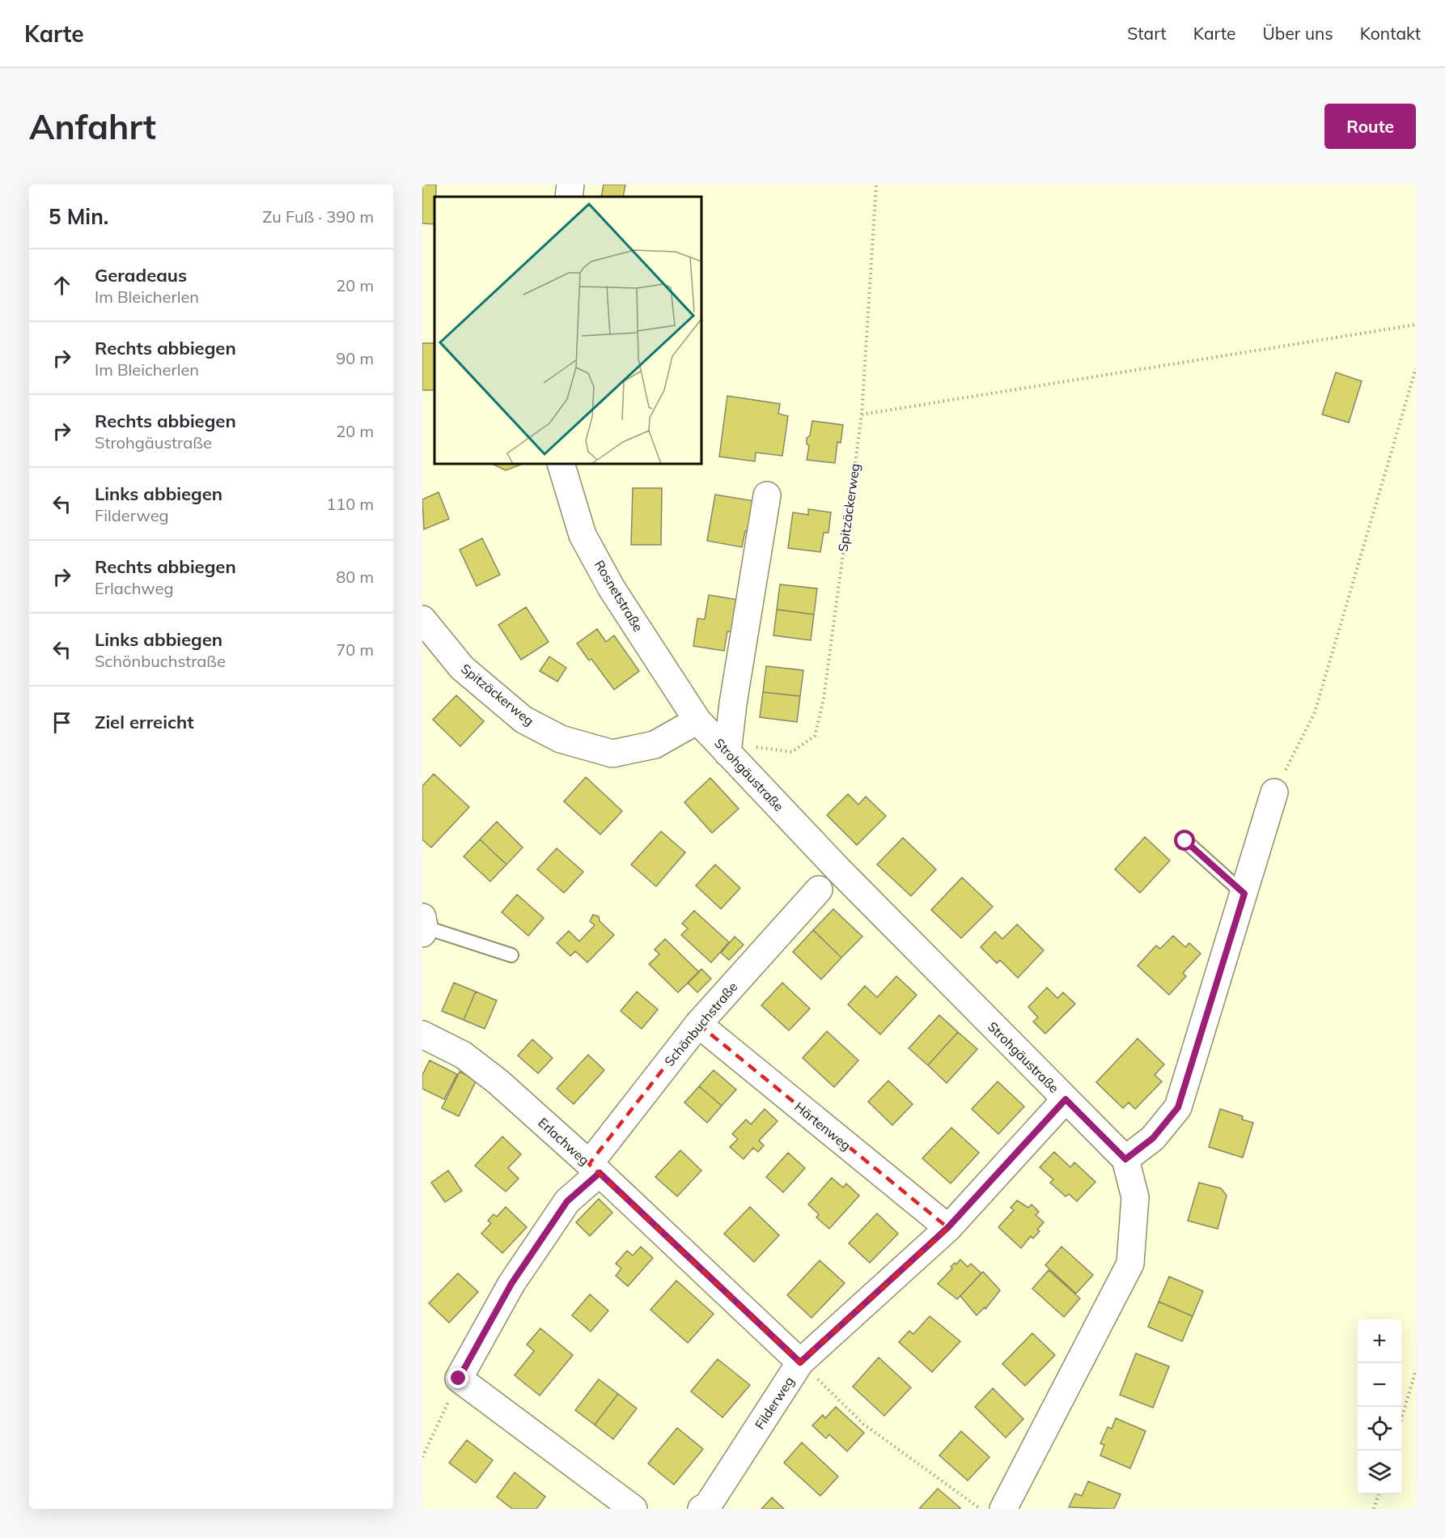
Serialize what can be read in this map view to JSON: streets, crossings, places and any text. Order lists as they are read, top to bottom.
{
  "streets": {
    "street": [
      "Spitzäckerweg",
      "Rosnetstraße",
      "Strohgäustraße",
      "Schönbuchstraße",
      "Härtenweg",
      "Erlachweg",
      "Filderweg"
    ]
  },
  "crossings": [
    ["Spitzäckerweg", "Rosnetstraße"],
    ["Spitzäckerweg", "Strohgäustraße"],
    ["Rosnetstraße", "Strohgäustraße"],
    ["Strohgäustraße", "Filderweg"],
    ["Schönbuchstraße", "Härtenweg"],
    ["Schönbuchstraße", "Erlachweg"],
    ["Härtenweg", "Filderweg"],
    ["Erlachweg", "Filderweg"]
  ],
  "page": {
    "header": "Karte",
    "nav": [
      "Start",
      "Karte",
      "Über uns",
      "Kontakt"
    ],
    "buttons": "Route",
    "title": "Anfahrt",
    "heading": ["5 Min.", "Zu Fuß · 390 m"],
    "list": [
      ["Geradeaus", "Im Bleicherlen", "20 m"],
      ["Rechts abbiegen", "Im Bleicherlen", "90 m"],
      ["Rechts abbiegen", "Strohgäustraße", "20 m"],
      ["Links abbiegen", "Filderweg", "110 m"],
      ["Rechts abbiegen", "Erlachweg", "80 m"],
      ["Links abbiegen", "Schönbuchstraße", "70 m"],
      "Ziel erreicht"
    ],
    "map_buttons": ["+", "−"]
  }
}
